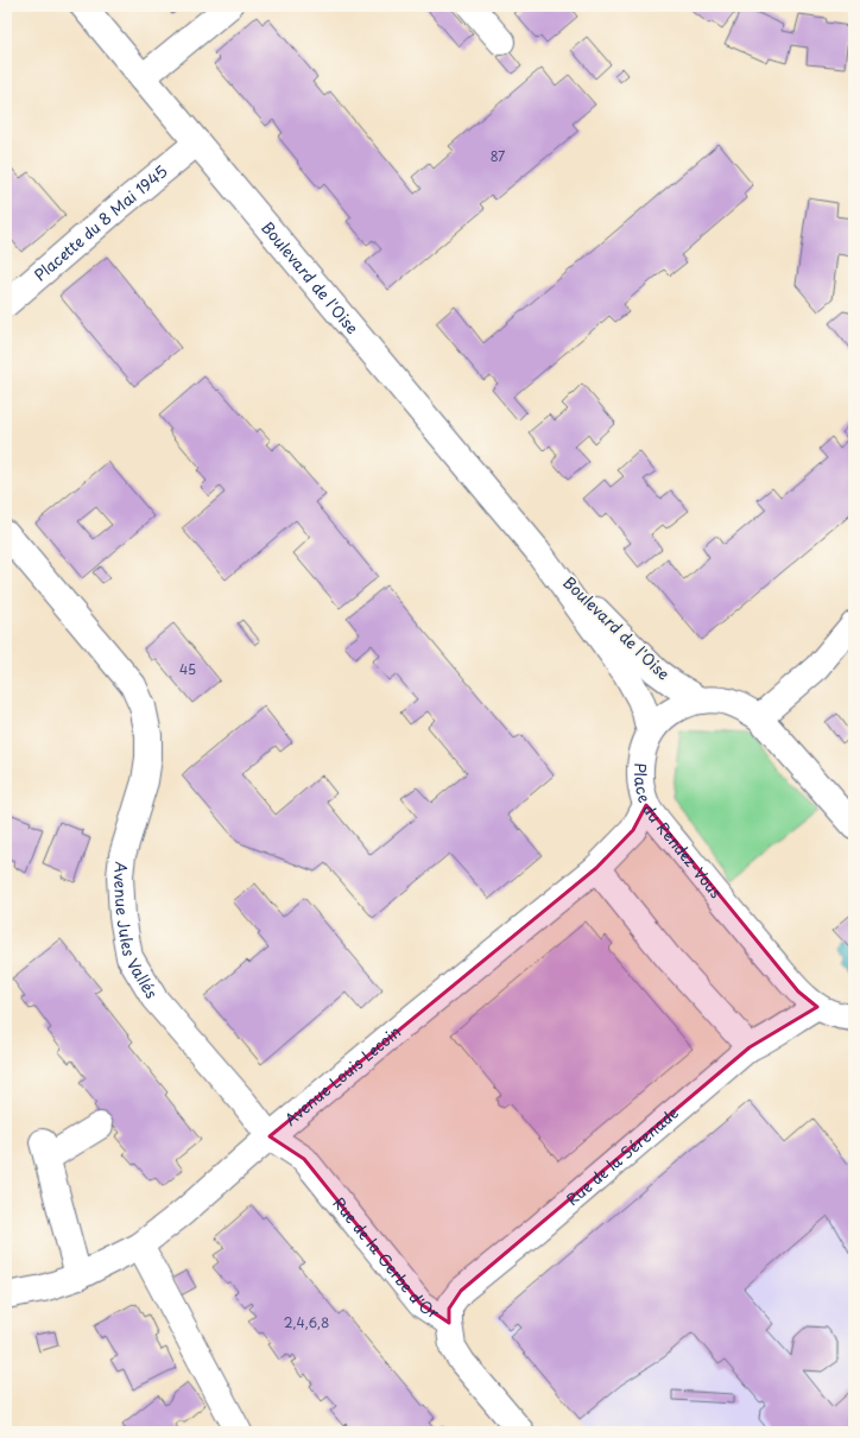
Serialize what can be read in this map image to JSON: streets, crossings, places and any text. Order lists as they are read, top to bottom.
{
  "streets": {
    "street": [
      "Placette du 8 Mai 1945",
      "Boulevard de l'Oise",
      "Place du Rendez-Vous",
      "Avenue Jules Vallés",
      "Avenue Louis Lecoin",
      "Rue de la Sérenade",
      "Rue de la Gerbe d'Or"
    ]
  },
  "crossings": [
    ["Placette du 8 Mai 1945", "Boulevard de l'Oise"],
    ["Boulevard de l'Oise", "Place du Rendez-Vous"],
    ["Place du Rendez-Vous", "Avenue Louis Lecoin"],
    ["Place du Rendez-Vous", "Rue de la Sérenade"],
    ["Avenue Jules Vallés", "Avenue Louis Lecoin"],
    ["Avenue Jules Vallés", "Rue de la Gerbe d'Or"],
    ["Avenue Louis Lecoin", "Rue de la Gerbe d'Or"],
    ["Rue de la Sérenade", "Rue de la Gerbe d'Or"]
  ],
  "house_numbers": ["87", "45", "2,4,6,8"]
}
